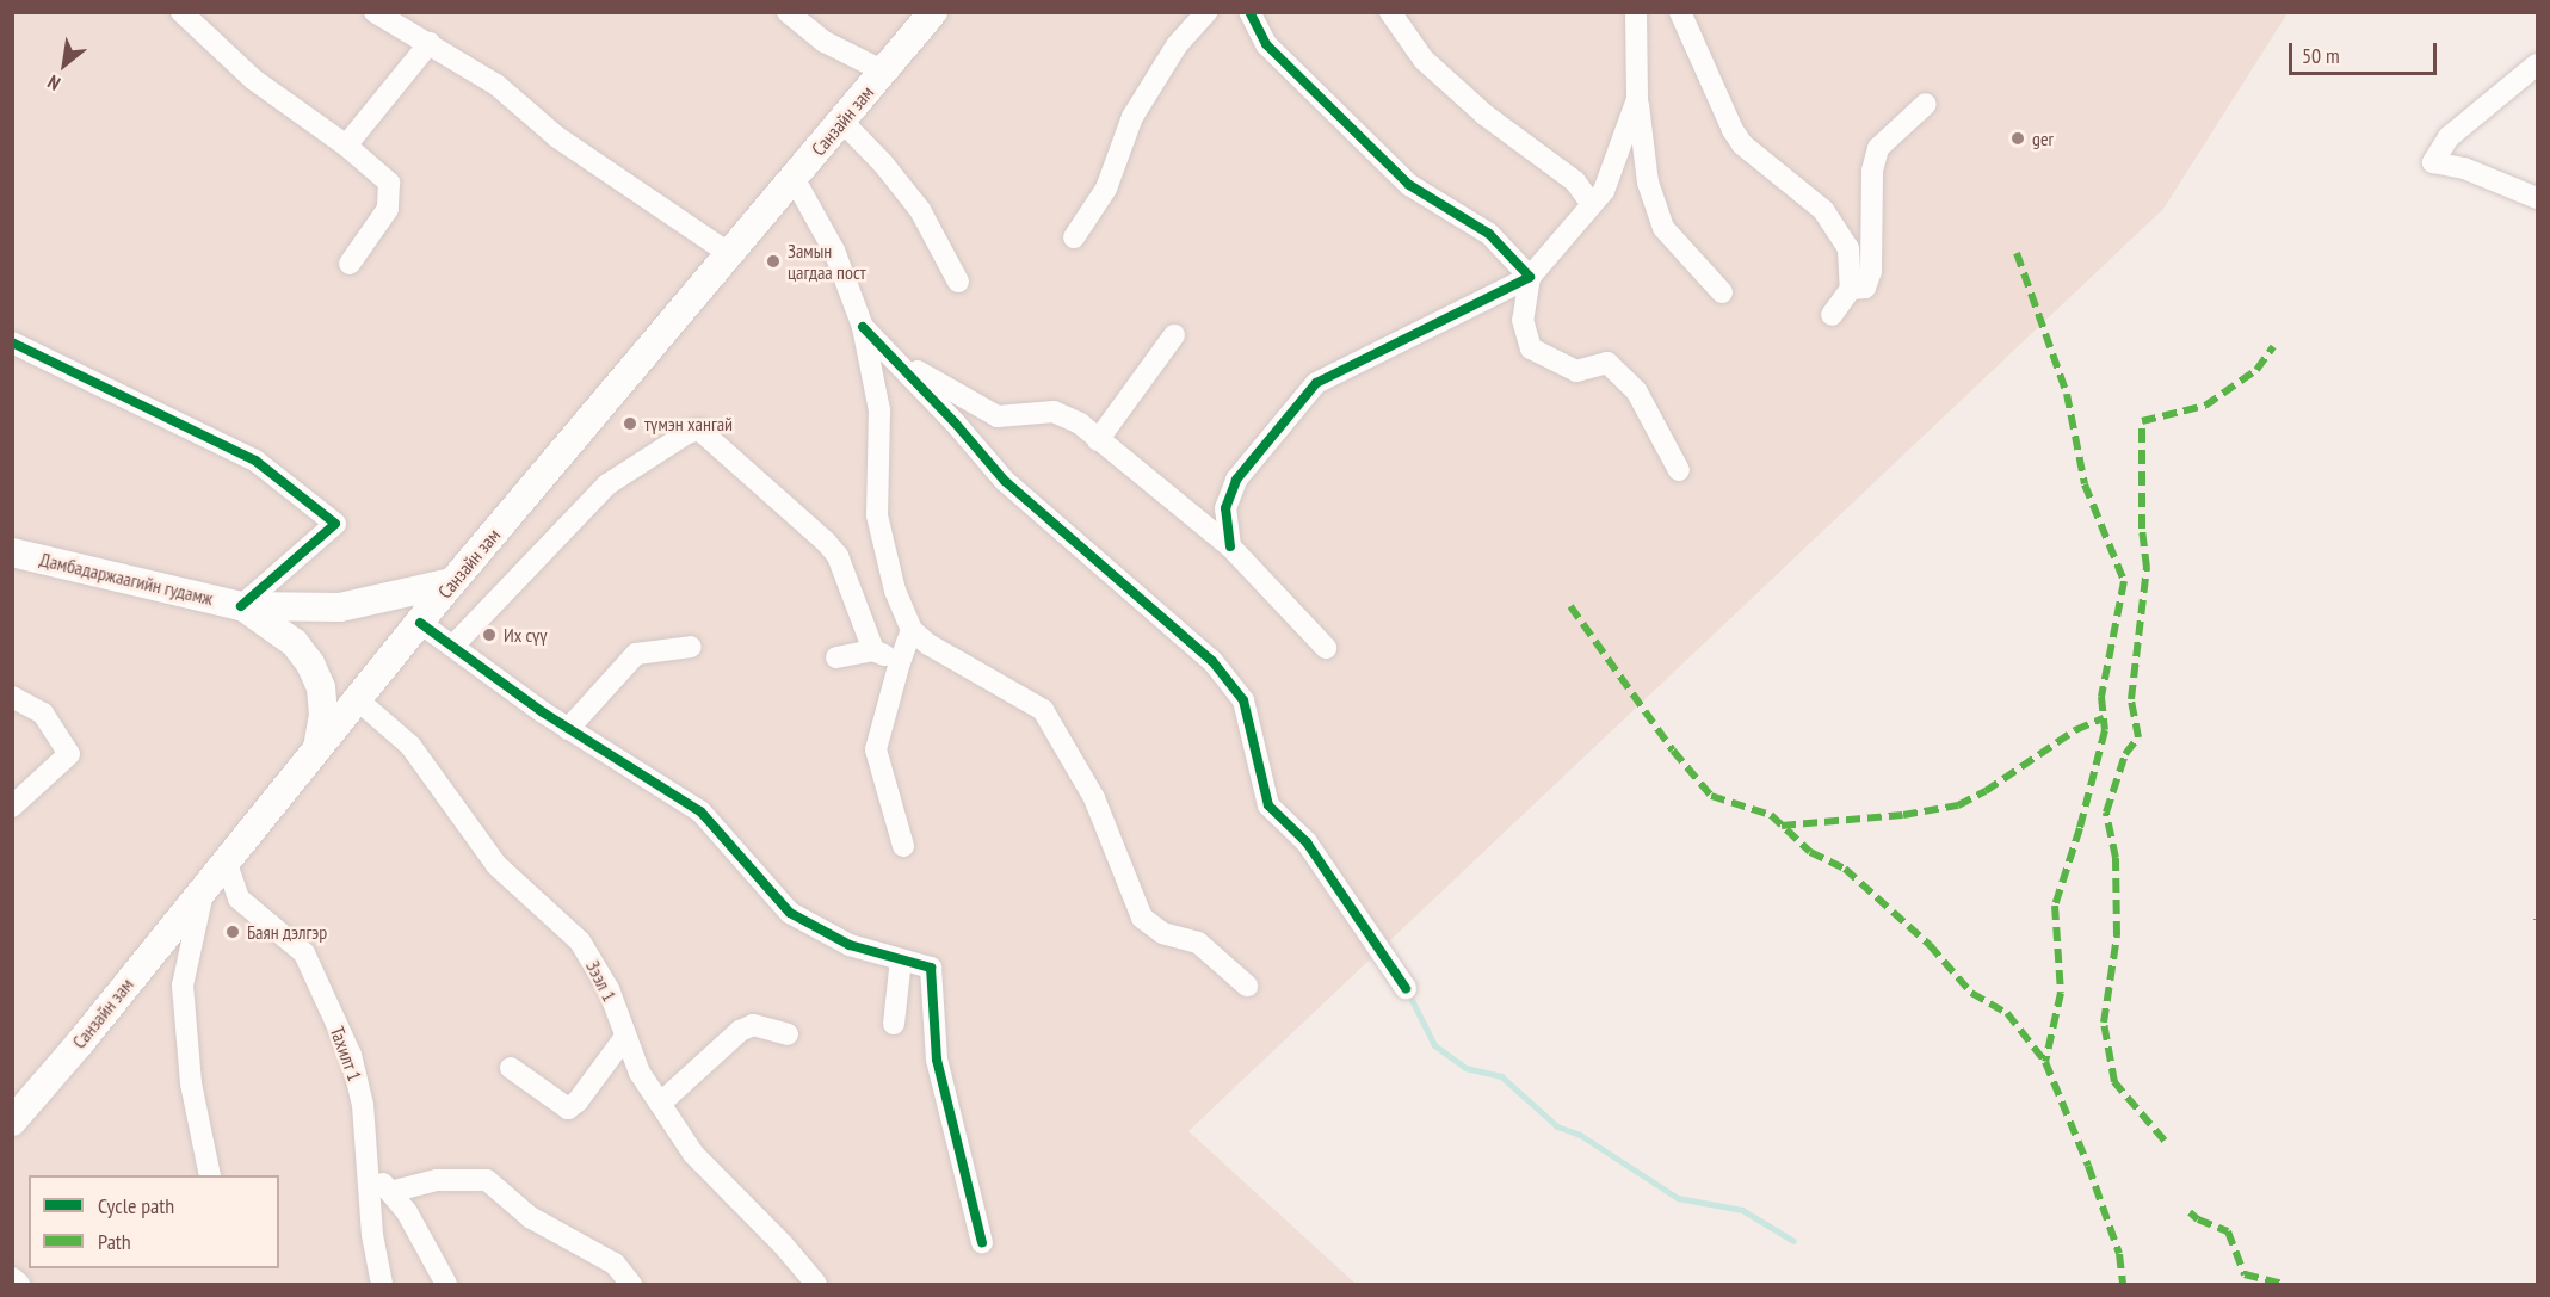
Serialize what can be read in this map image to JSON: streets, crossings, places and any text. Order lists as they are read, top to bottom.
{
  "streets": {
    "main road": ["Санзайн зам", "Дамбадаржаагийн гудамж"],
    "street": ["Зээл 1", "Тахилт 1"]
  },
  "crossings": [
    ["Санзайн зам", "Дамбадаржаагийн гудамж"],
    ["Санзайн зам", "Зээл 1"],
    ["Санзайн зам", "Тахилт 1"]
  ],
  "places": [
    "ger",
    "Замын цагдаа пост",
    "түмэн хангай",
    "Их сүү",
    "Баян дэлгэр"
  ],
  "legend": ["Cycle path", "Path"],
  "scale_bar": "50 m",
  "north": "bottom left"
}
